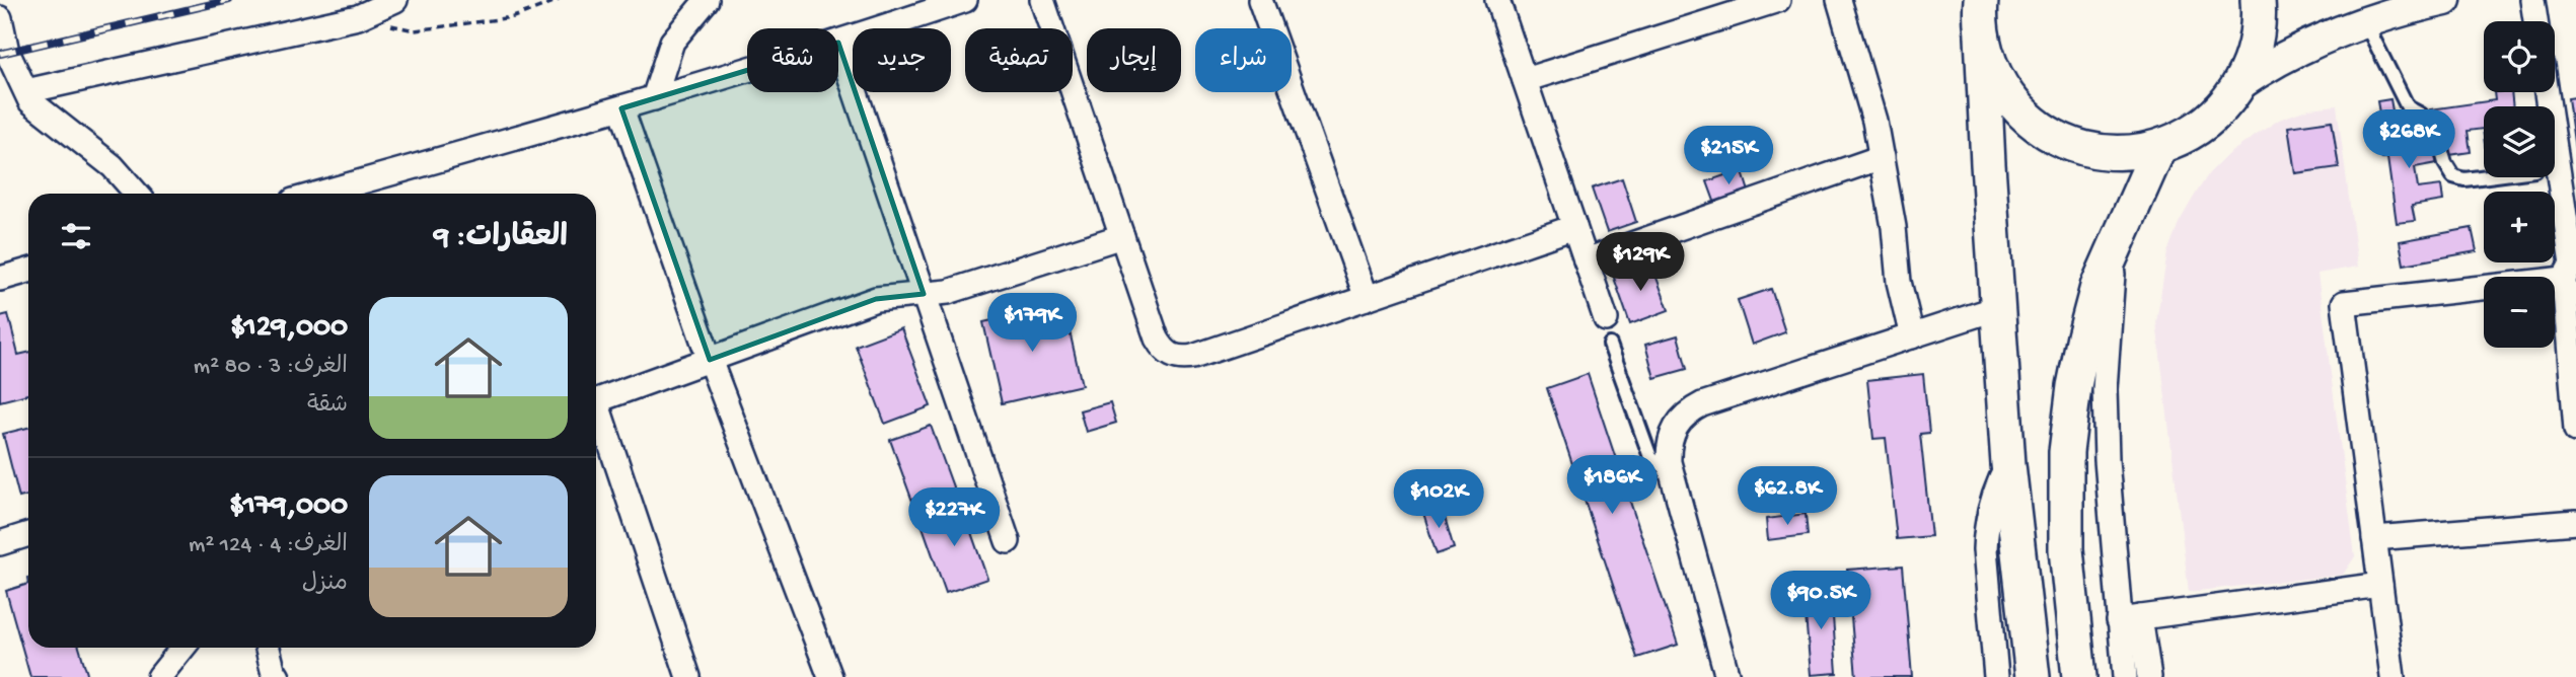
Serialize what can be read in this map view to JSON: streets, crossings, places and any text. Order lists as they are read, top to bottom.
{
  "page": {
    "map_buttons": ["+", "−"],
    "chip": [
      "شراء",
      "إيجار",
      "تصفية",
      "جديد",
      "شقة"
    ],
    "price": [
      "$268K",
      "$215K",
      "$129K",
      "$179K",
      "$186K",
      "$62.8K",
      "$102K",
      "$227K",
      "$90.5K"
    ],
    "heading": "العقارات: 9",
    "list": [
      {
        "name": "$129,000",
        "note": "الغرف: 3 · 80 m² · شقة"
      },
      {
        "name": "$179,000",
        "note": "الغرف: 4 · 124 m² · منزل"
      }
    ]
  }
}
